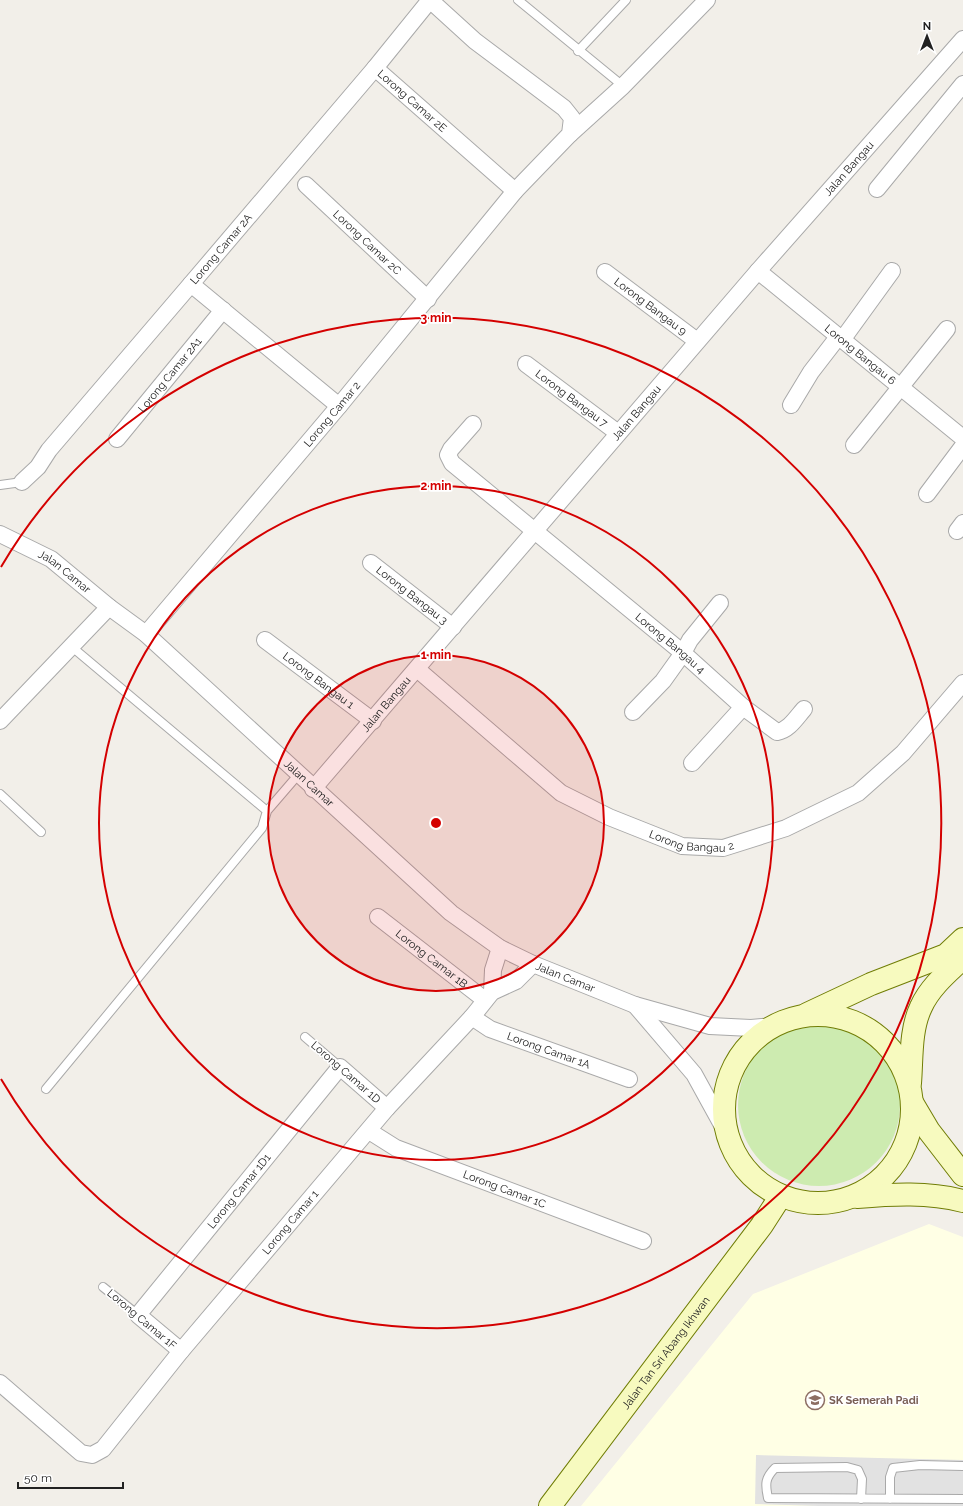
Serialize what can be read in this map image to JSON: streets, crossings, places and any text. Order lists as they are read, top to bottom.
{
  "streets": {
    "street": [
      "Lorong Camar 2E",
      "Jalan Bangau",
      "Lorong Camar 2C",
      "Lorong Camar 2A",
      "Lorong Bangau 9",
      "Lorong Bangau 6",
      "Lorong Camar 2A1",
      "Lorong Bangau 7",
      "Lorong Camar 2",
      "Jalan Camar",
      "Lorong Bangau 3",
      "Lorong Bangau 4",
      "Lorong Bangau 1",
      "Lorong Bangau 2",
      "Lorong Camar 1B",
      "Lorong Camar 1A",
      "Lorong Camar 1D",
      "Lorong Camar 1C",
      "Lorong Camar 1D1",
      "Lorong Camar 1",
      "Lorong Camar 1F",
      "Jalan Tan Sri Abang Ikhwan"
    ]
  },
  "crossings": [
    ["Lorong Camar 2E", "Lorong Camar 2A"],
    ["Lorong Camar 2E", "Lorong Camar 2"],
    ["Jalan Bangau", "Lorong Bangau 9"],
    ["Jalan Bangau", "Lorong Bangau 6"],
    ["Jalan Bangau", "Lorong Bangau 7"],
    ["Jalan Bangau", "Jalan Camar"],
    ["Jalan Bangau", "Lorong Bangau 3"],
    ["Jalan Bangau", "Lorong Bangau 4"],
    ["Jalan Bangau", "Lorong Bangau 1"],
    ["Jalan Bangau", "Lorong Bangau 2"],
    ["Lorong Camar 2C", "Lorong Camar 2"],
    ["Lorong Camar 2A", "Lorong Camar 2A1"],
    ["Lorong Camar 2A", "Lorong Camar 2"],
    ["Lorong Camar 2", "Jalan Camar"],
    ["Jalan Camar", "Lorong Camar 1"],
    ["Lorong Camar 1B", "Lorong Camar 1"],
    ["Lorong Camar 1A", "Lorong Camar 1"],
    ["Lorong Camar 1D", "Lorong Camar 1D1"],
    ["Lorong Camar 1D", "Lorong Camar 1"],
    ["Lorong Camar 1C", "Lorong Camar 1"],
    ["Lorong Camar 1D1", "Lorong Camar 1F"],
    ["Lorong Camar 1", "Lorong Camar 1F"]
  ],
  "places": {
    "school or university": ["SK Semerah Padi"]
  },
  "scale_bar": "50 m",
  "north": "top",
  "rings": ["3 min", "2 min", "1 min"]
}
